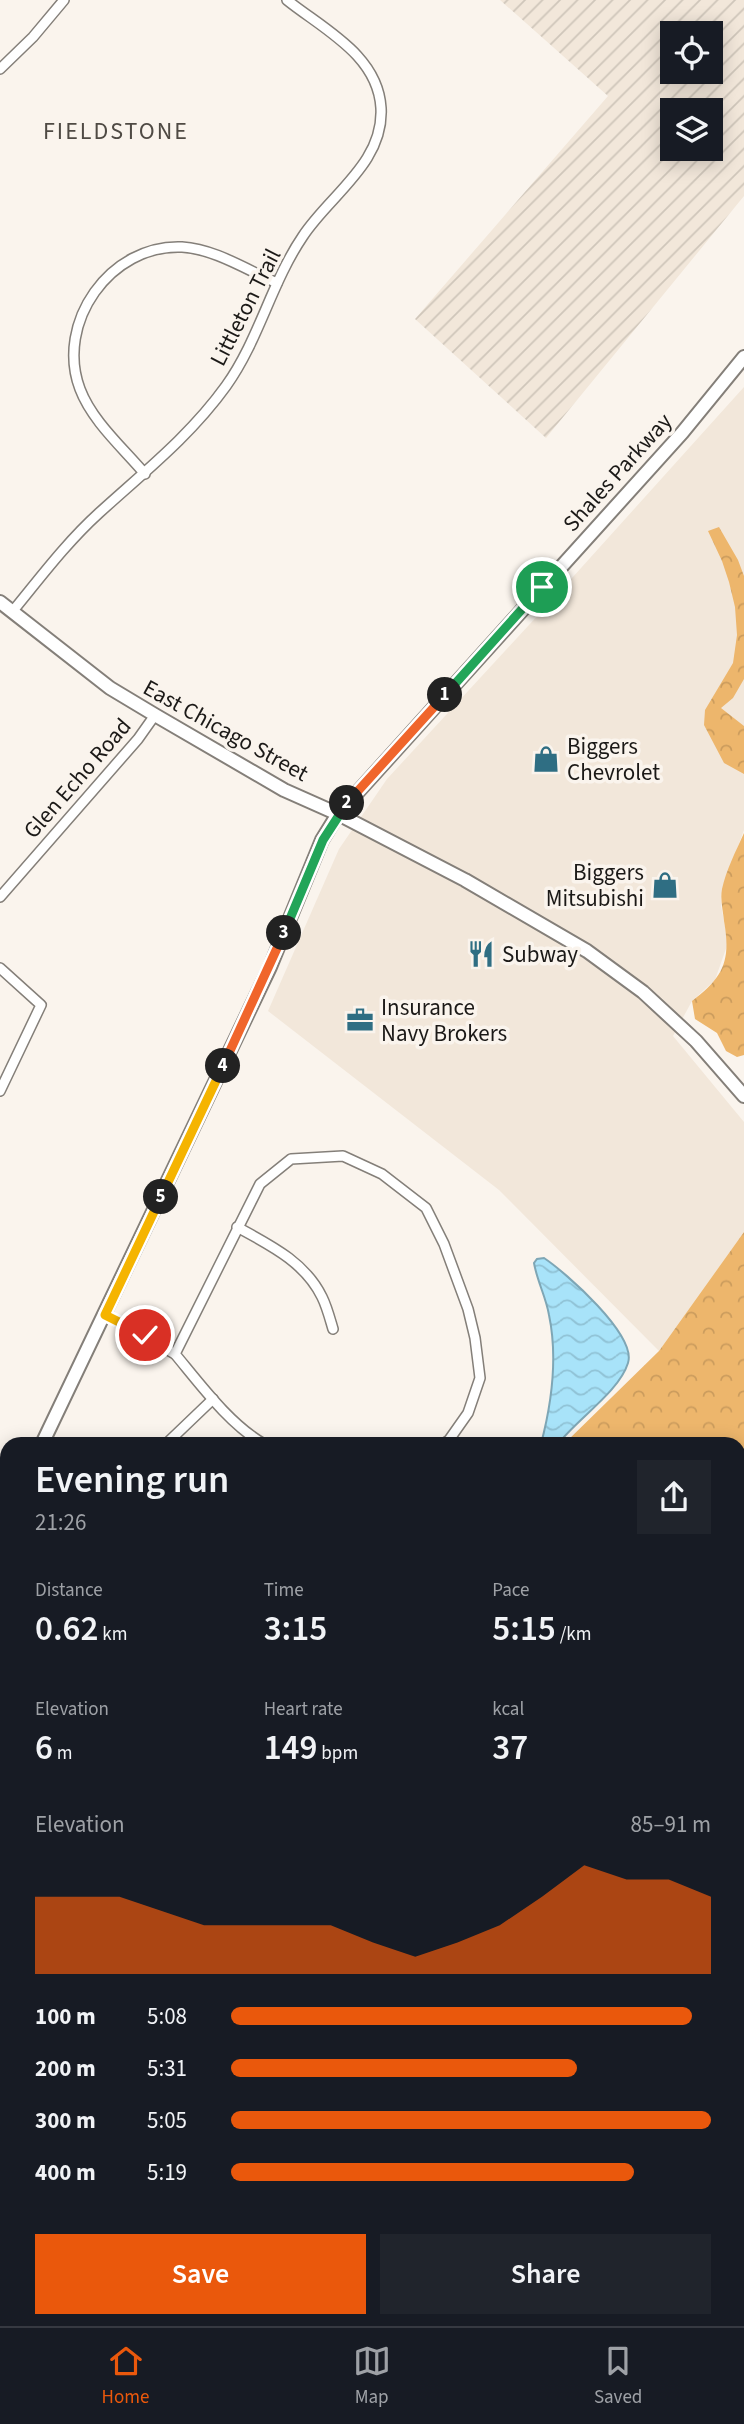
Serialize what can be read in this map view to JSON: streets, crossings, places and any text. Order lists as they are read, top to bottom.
{
  "streets": {
    "street": [
      "Littleton Trail",
      "Shales Parkway",
      "East Chicago Street",
      "Glen Echo Road"
    ]
  },
  "crossings": [
    ["Littleton Trail", "East Chicago Street"],
    ["Shales Parkway", "East Chicago Street"],
    ["East Chicago Street", "Glen Echo Road"]
  ],
  "districts": ["FIELDSTONE"],
  "places": {
    "shop": ["Biggers Chevrolet", "Biggers Mitsubishi"],
    "restaurant": ["Subway"],
    "office": ["Insurance Navy Brokers"]
  },
  "page": {
    "pins": [
      "1",
      "2",
      "3",
      "4",
      "5"
    ],
    "heading": ["Evening run", "21:26"],
    "stats": [
      ["Distance", "0.62 km"],
      ["Time", "3:15"],
      ["Pace", "5:15 /km"],
      ["Elevation", "6 m"],
      ["Heart rate", "149 bpm"],
      ["kcal", "37"]
    ],
    "chart": ["Elevation", "85–91 m"],
    "list": [
      {
        "name": "100 m",
        "note": "5:08"
      },
      {
        "name": "200 m",
        "note": "5:31"
      },
      {
        "name": "300 m",
        "note": "5:05"
      },
      {
        "name": "400 m",
        "note": "5:19"
      }
    ],
    "buttons": ["Save", "Share"],
    "tabs": ["Home", "Map", "Saved"]
  }
}
